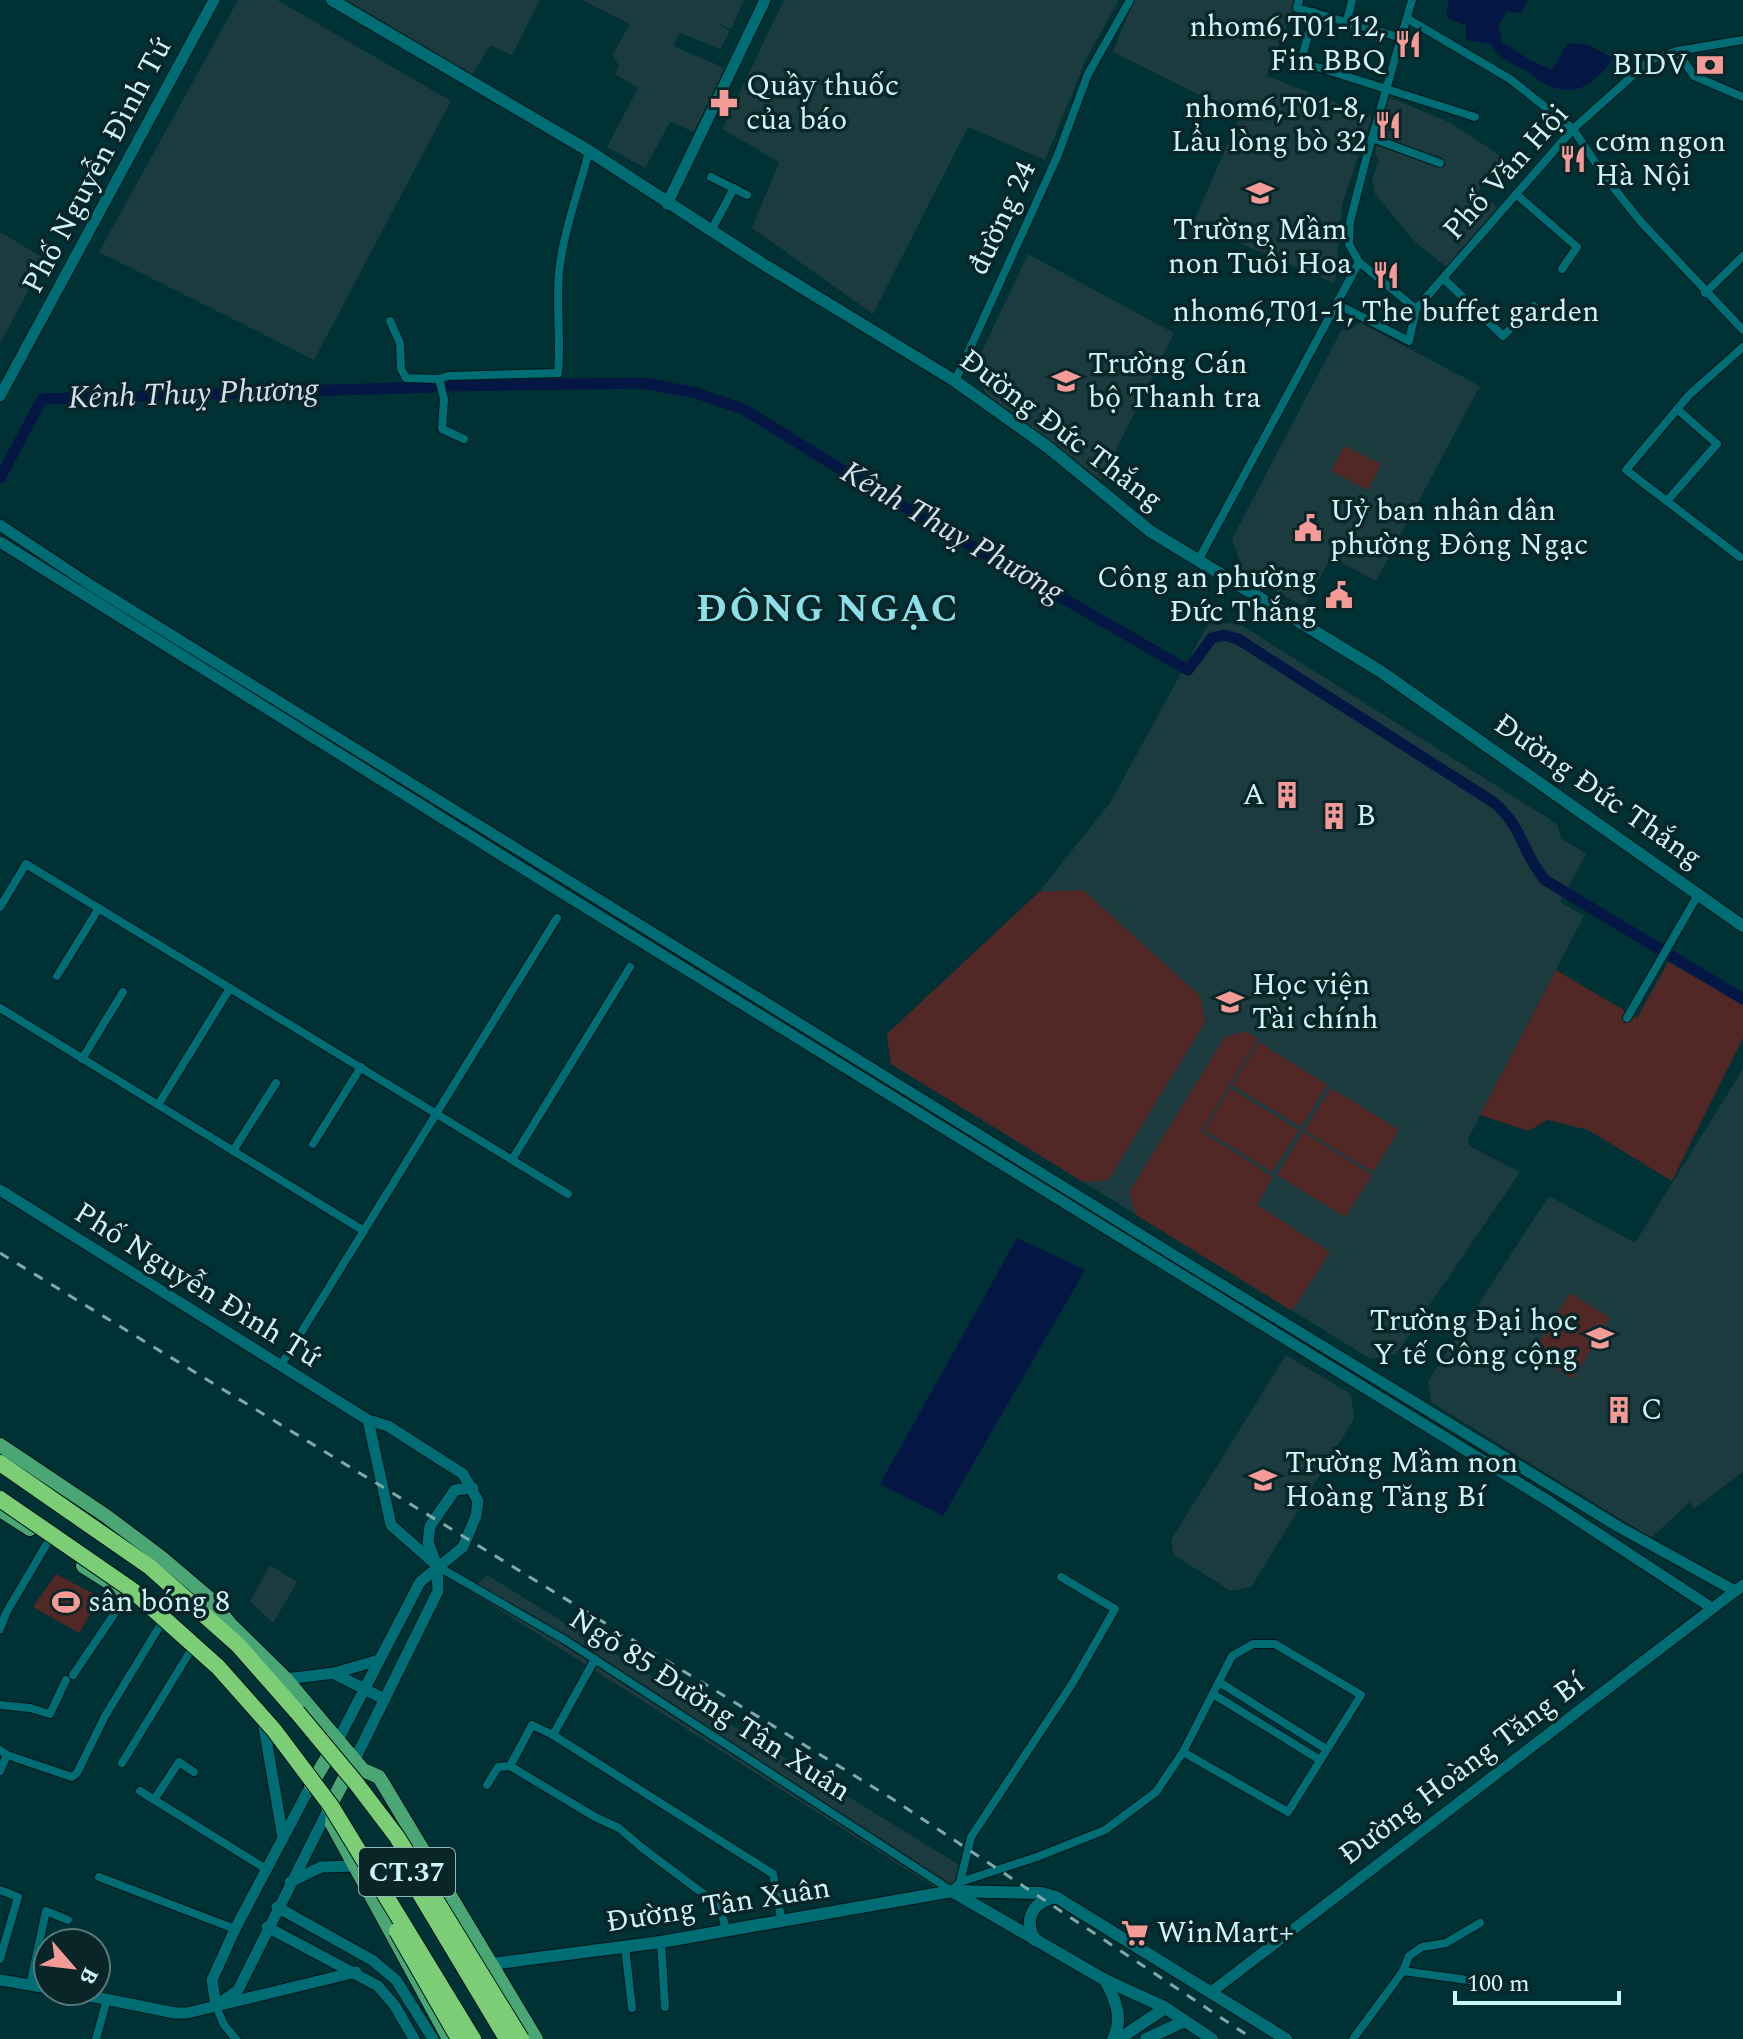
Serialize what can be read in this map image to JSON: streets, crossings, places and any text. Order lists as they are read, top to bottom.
{
  "streets": {
    "highway": ["CT.37"],
    "main road": ["Đường Đức Thắng", "Đường Tân Xuân"],
    "street": [
      "Phố Nguyễn Đình Tứ",
      "Phố Văn Hội",
      "đường 24",
      "Ngõ 85 Đường Tân Xuân",
      "Đường Hoàng Tăng Bí"
    ]
  },
  "crossings": [
    ["đường 24", "Đường Đức Thắng"],
    ["Ngõ 85 Đường Tân Xuân", "Đường Tân Xuân"],
    ["Đường Hoàng Tăng Bí", "Đường Tân Xuân"]
  ],
  "districts": ["ĐÔNG NGẠC"],
  "water": ["Kênh Thuỵ Phương"],
  "places": {
    "restaurant": [
      "nhom6,T01-12, Fin BBQ",
      "nhom6,T01-8, Lẩu lòng bò 32",
      "cơm ngon Hà Nội",
      "nhom6,T01-1, The buffet garden"
    ],
    "bank": ["BIDV"],
    "pharmacy": ["Quầy thuốc của báo"],
    "school or university": [
      "Trường Mầm non Tuổi Hoa",
      "Trường Cán bộ Thanh tra",
      "Học viện Tài chính",
      "Trường Đại học Y tế Công cộng",
      "Trường Mầm non Hoàng Tăng Bí"
    ],
    "public building": ["Uỷ ban nhân dân phường Đông Ngạc", "Công an phường Đức Thắng"],
    "building": ["A", "B", "C"],
    "sports": ["sân bóng 8"],
    "supermarket": ["WinMart+"]
  },
  "scale_bar": "100 m",
  "north": "bottom right"
}
